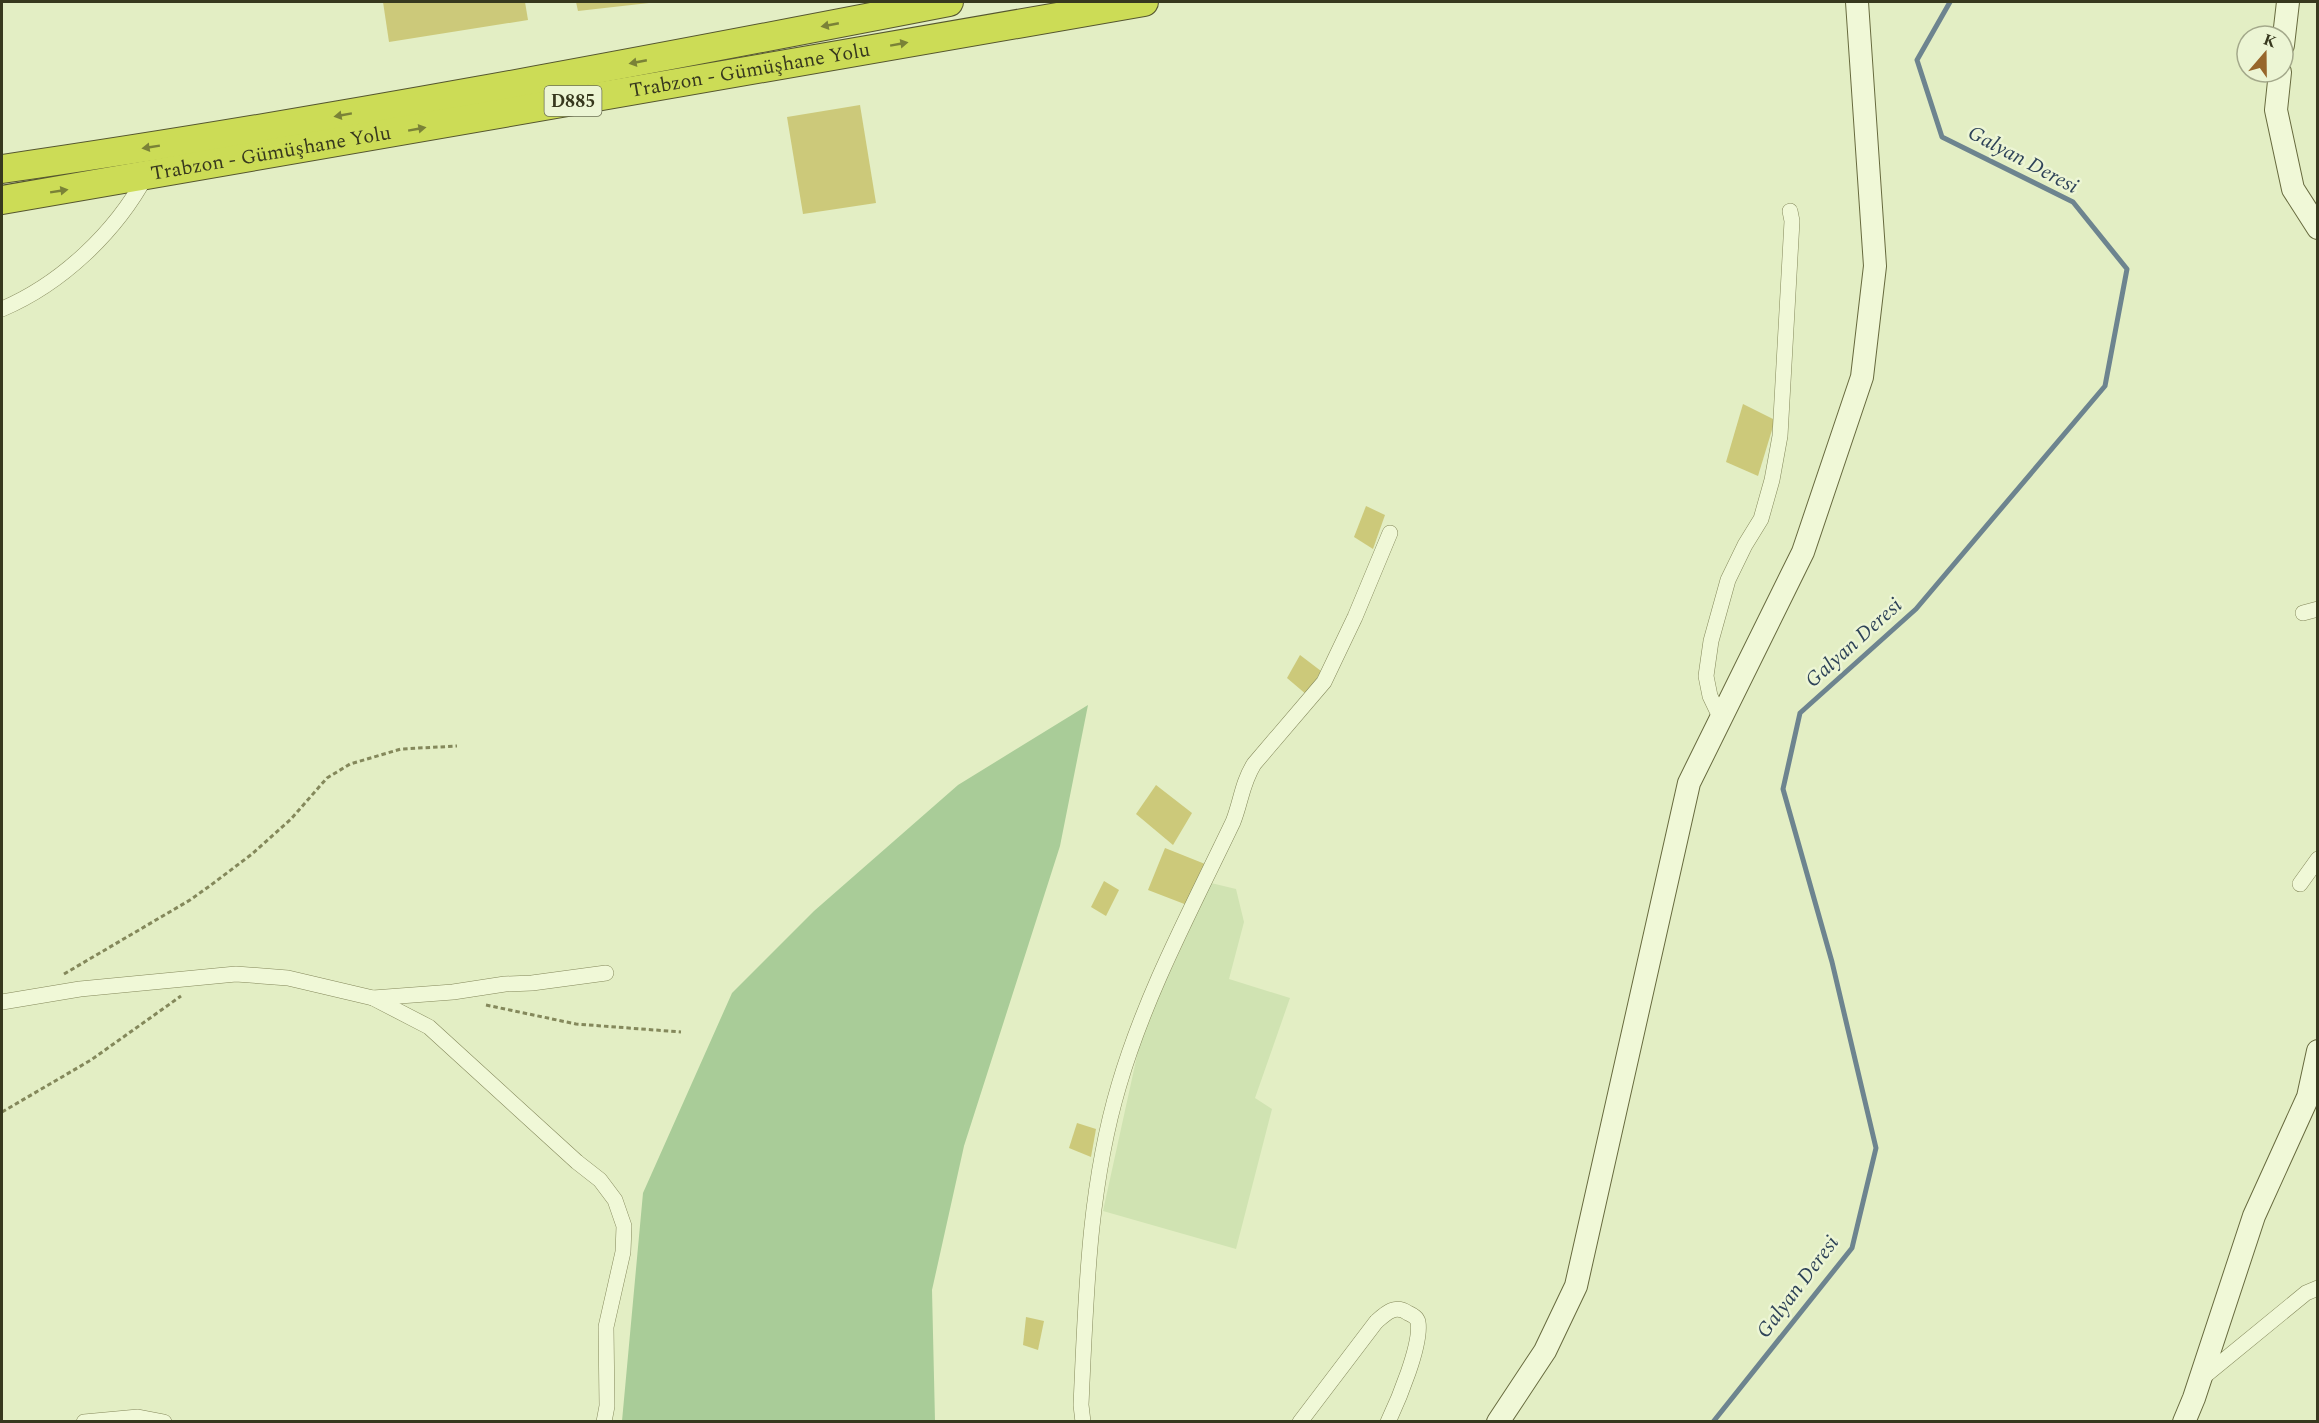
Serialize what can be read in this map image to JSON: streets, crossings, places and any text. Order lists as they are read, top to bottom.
{
  "streets": {
    "highway": ["Trabzon - Gümüşhane Yolu", "D885"]
  },
  "water": ["Galyan Deresi"],
  "north": "top"
}
